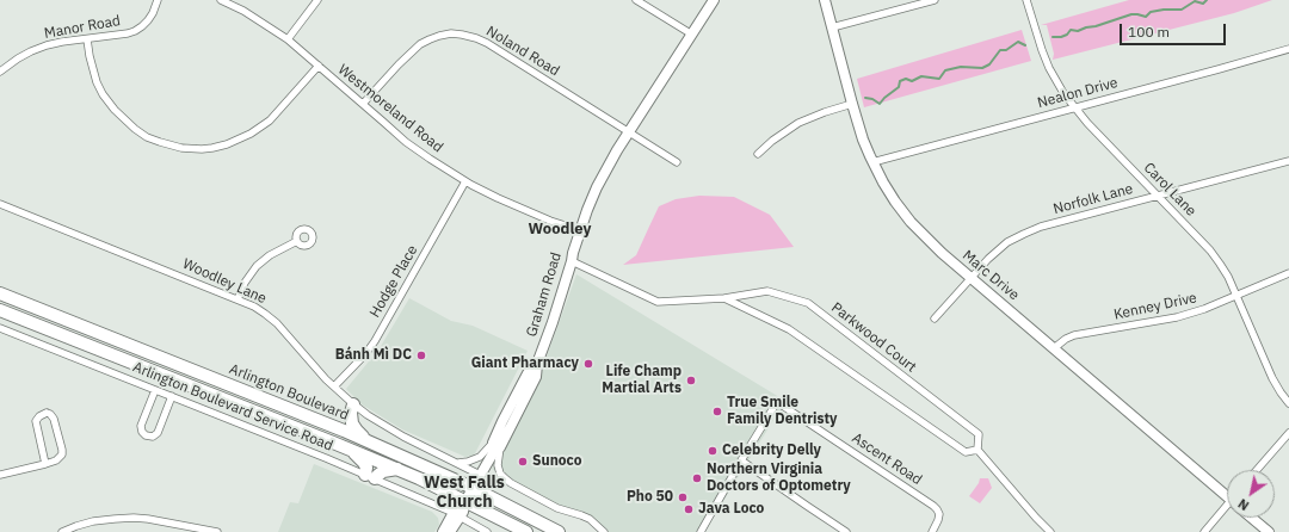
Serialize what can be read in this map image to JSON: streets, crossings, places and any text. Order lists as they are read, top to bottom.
{
  "streets": {
    "highway": ["Arlington Boulevard"],
    "street": [
      "Manor Road",
      "Noland Road",
      "Nealon Drive",
      "Westmoreland Road",
      "Carol Lane",
      "Norfolk Lane",
      "Marc Drive",
      "Woodley Lane",
      "Hodge Place",
      "Graham Road",
      "Kenney Drive",
      "Parkwood Court",
      "Arlington Boulevard Service Road",
      "Ascent Road"
    ]
  },
  "crossings": [
    ["Noland Road", "Westmoreland Road"],
    ["Noland Road", "Graham Road"],
    ["Nealon Drive", "Carol Lane"],
    ["Nealon Drive", "Marc Drive"],
    ["Westmoreland Road", "Hodge Place"],
    ["Westmoreland Road", "Graham Road"],
    ["Carol Lane", "Norfolk Lane"],
    ["Carol Lane", "Kenney Drive"],
    ["Norfolk Lane", "Marc Drive"],
    ["Marc Drive", "Kenney Drive"],
    ["Woodley Lane", "Hodge Place"],
    ["Woodley Lane", "Graham Road"],
    ["Graham Road", "Parkwood Court"],
    ["Graham Road", "Arlington Boulevard"],
    ["Graham Road", "Arlington Boulevard Service Road"]
  ],
  "districts": ["Woodley", "West Falls Church"],
  "places": [
    "Bánh Mì DC",
    "Giant Pharmacy",
    "Life Champ Martial Arts",
    "True Smile Family Dentristy",
    "Celebrity Delly",
    "Sunoco",
    "Northern Virginia Doctors of Optometry",
    "Pho 50",
    "Java Loco"
  ],
  "scale_bar": "100 m",
  "north": "bottom left"
}
